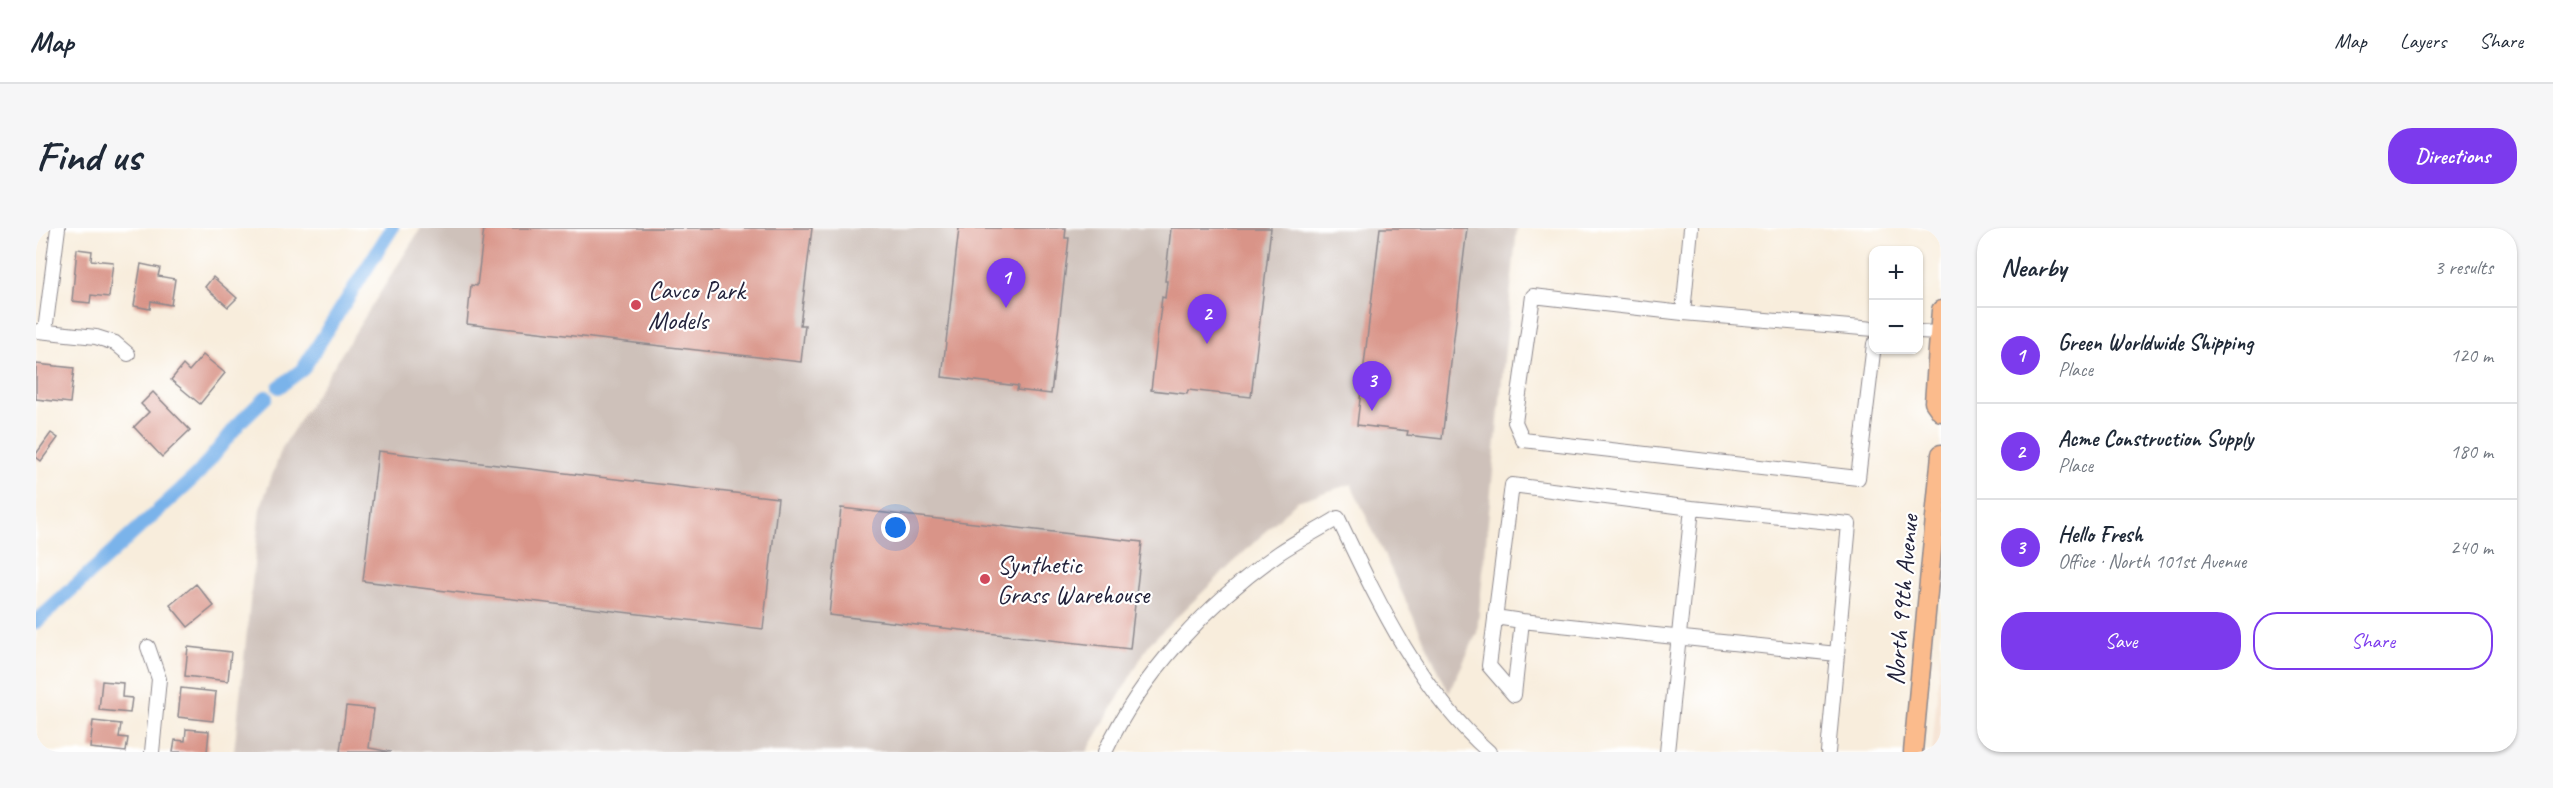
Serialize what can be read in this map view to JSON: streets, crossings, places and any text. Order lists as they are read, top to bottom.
{
  "streets": {
    "main road": ["North 99th Avenue"]
  },
  "places": ["Cavco Park Models", "Synthetic Grass Warehouse"],
  "page": {
    "header": "Map",
    "nav": ["Map", "Layers", "Share"],
    "buttons": [
      "Directions",
      ["Save", "Share"]
    ],
    "title": "Find us",
    "heading": ["Nearby", "3 results"],
    "map_buttons": ["+", "−"],
    "pins": ["1", "2", "3"],
    "list": [
      {
        "mark": "1",
        "name": "Green Worldwide Shipping",
        "note": "Place",
        "value": "120 m"
      },
      {
        "mark": "2",
        "name": "Acme Construction Supply",
        "note": "Place",
        "value": "180 m"
      },
      {
        "mark": "3",
        "name": "Hello Fresh",
        "note": "Office · North 101st Avenue",
        "value": "240 m"
      }
    ]
  }
}
